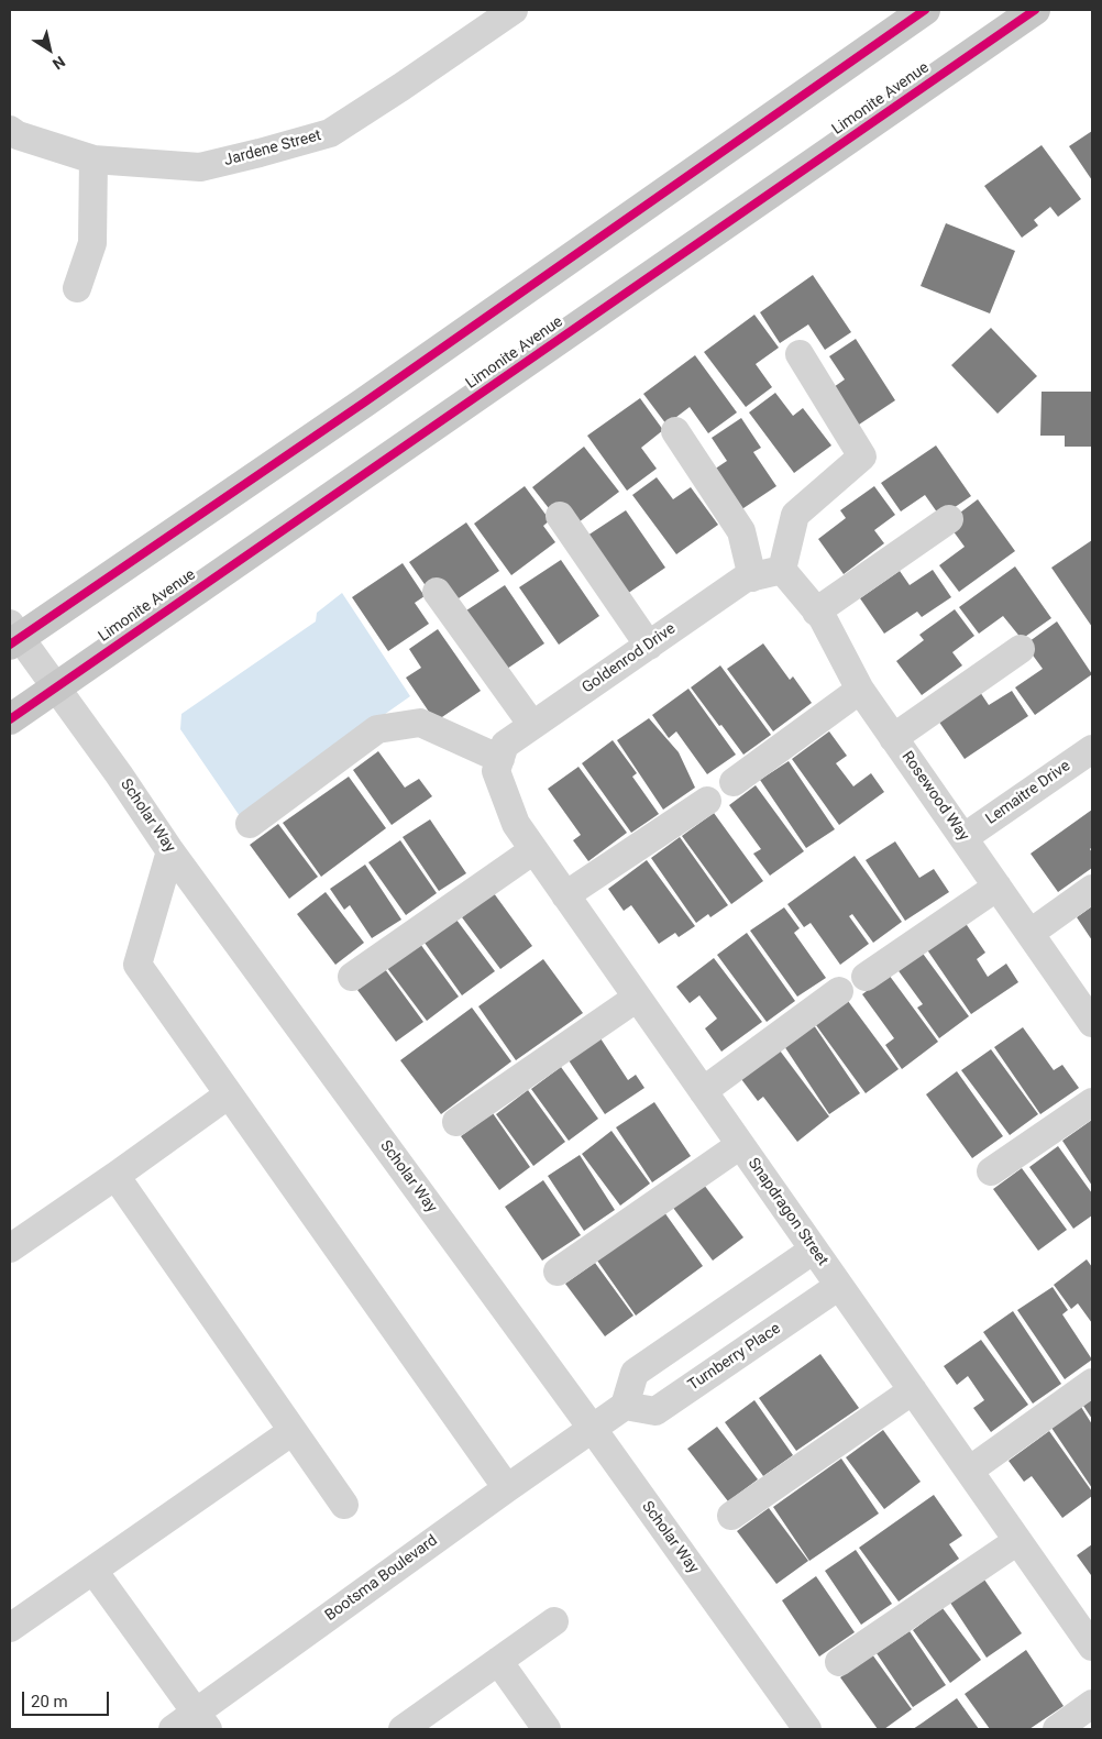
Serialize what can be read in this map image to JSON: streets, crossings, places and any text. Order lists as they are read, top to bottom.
{
  "streets": {
    "main road": ["Limonite Avenue"],
    "street": [
      "Jardene Street",
      "Goldenrod Drive",
      "Lemaitre Drive",
      "Rosewood Way",
      "Scholar Way",
      "Snapdragon Street",
      "Turnberry Place",
      "Bootsma Boulevard"
    ]
  },
  "crossings": [
    ["Limonite Avenue", "Scholar Way"],
    ["Goldenrod Drive", "Rosewood Way"],
    ["Goldenrod Drive", "Snapdragon Street"],
    ["Lemaitre Drive", "Rosewood Way"],
    ["Scholar Way", "Bootsma Boulevard"],
    ["Snapdragon Street", "Turnberry Place"]
  ],
  "scale_bar": "20 m",
  "north": "bottom right"
}
